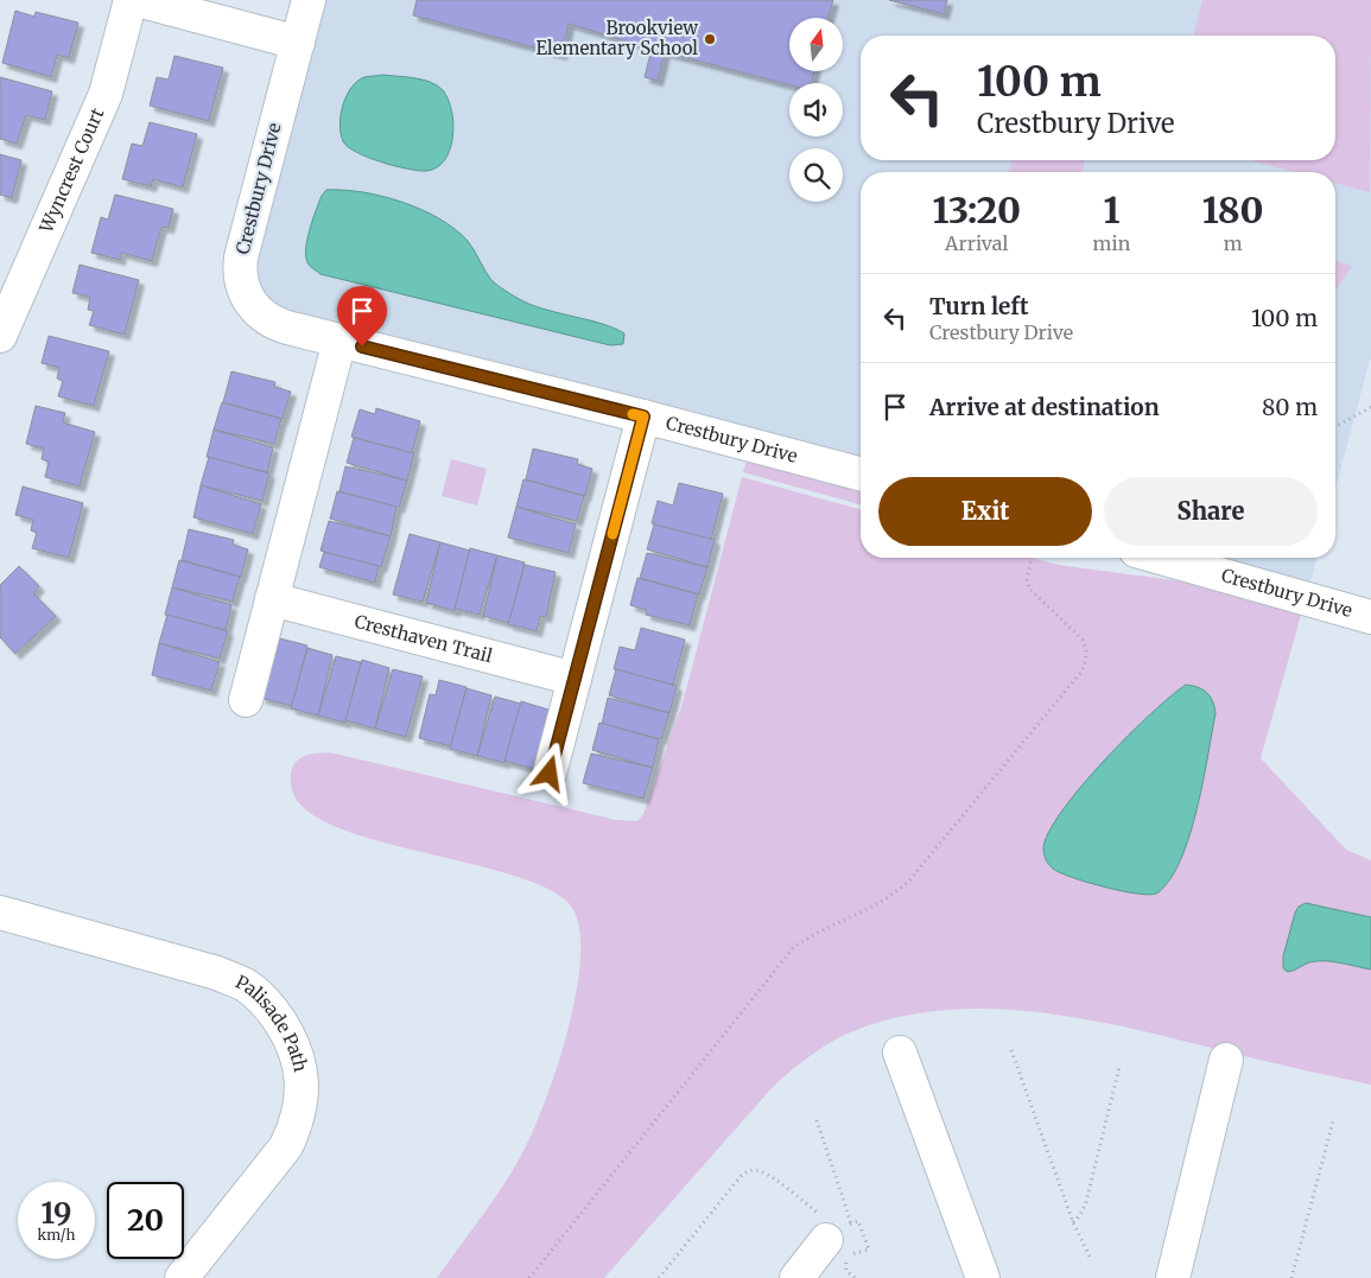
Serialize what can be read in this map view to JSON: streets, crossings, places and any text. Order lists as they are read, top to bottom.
{
  "streets": {
    "street": [
      "Wyncrest Court",
      "Crestbury Drive",
      "Cresthaven Trail",
      "Palisade Path"
    ]
  },
  "places": ["Brookview Elementary School"],
  "north": "top",
  "page": {
    "turn": ["100 m", "Crestbury Drive"],
    "eta": [
      "13:20",
      "Arrival",
      "1",
      "min",
      "180",
      "m"
    ],
    "list": [
      {
        "name": "Turn left",
        "note": "Crestbury Drive",
        "value": "100 m"
      },
      {
        "name": "Arrive at destination",
        "value": "80 m"
      }
    ],
    "buttons": ["Exit", "Share"],
    "speed": "19 km/h",
    "limit": "20"
  }
}
